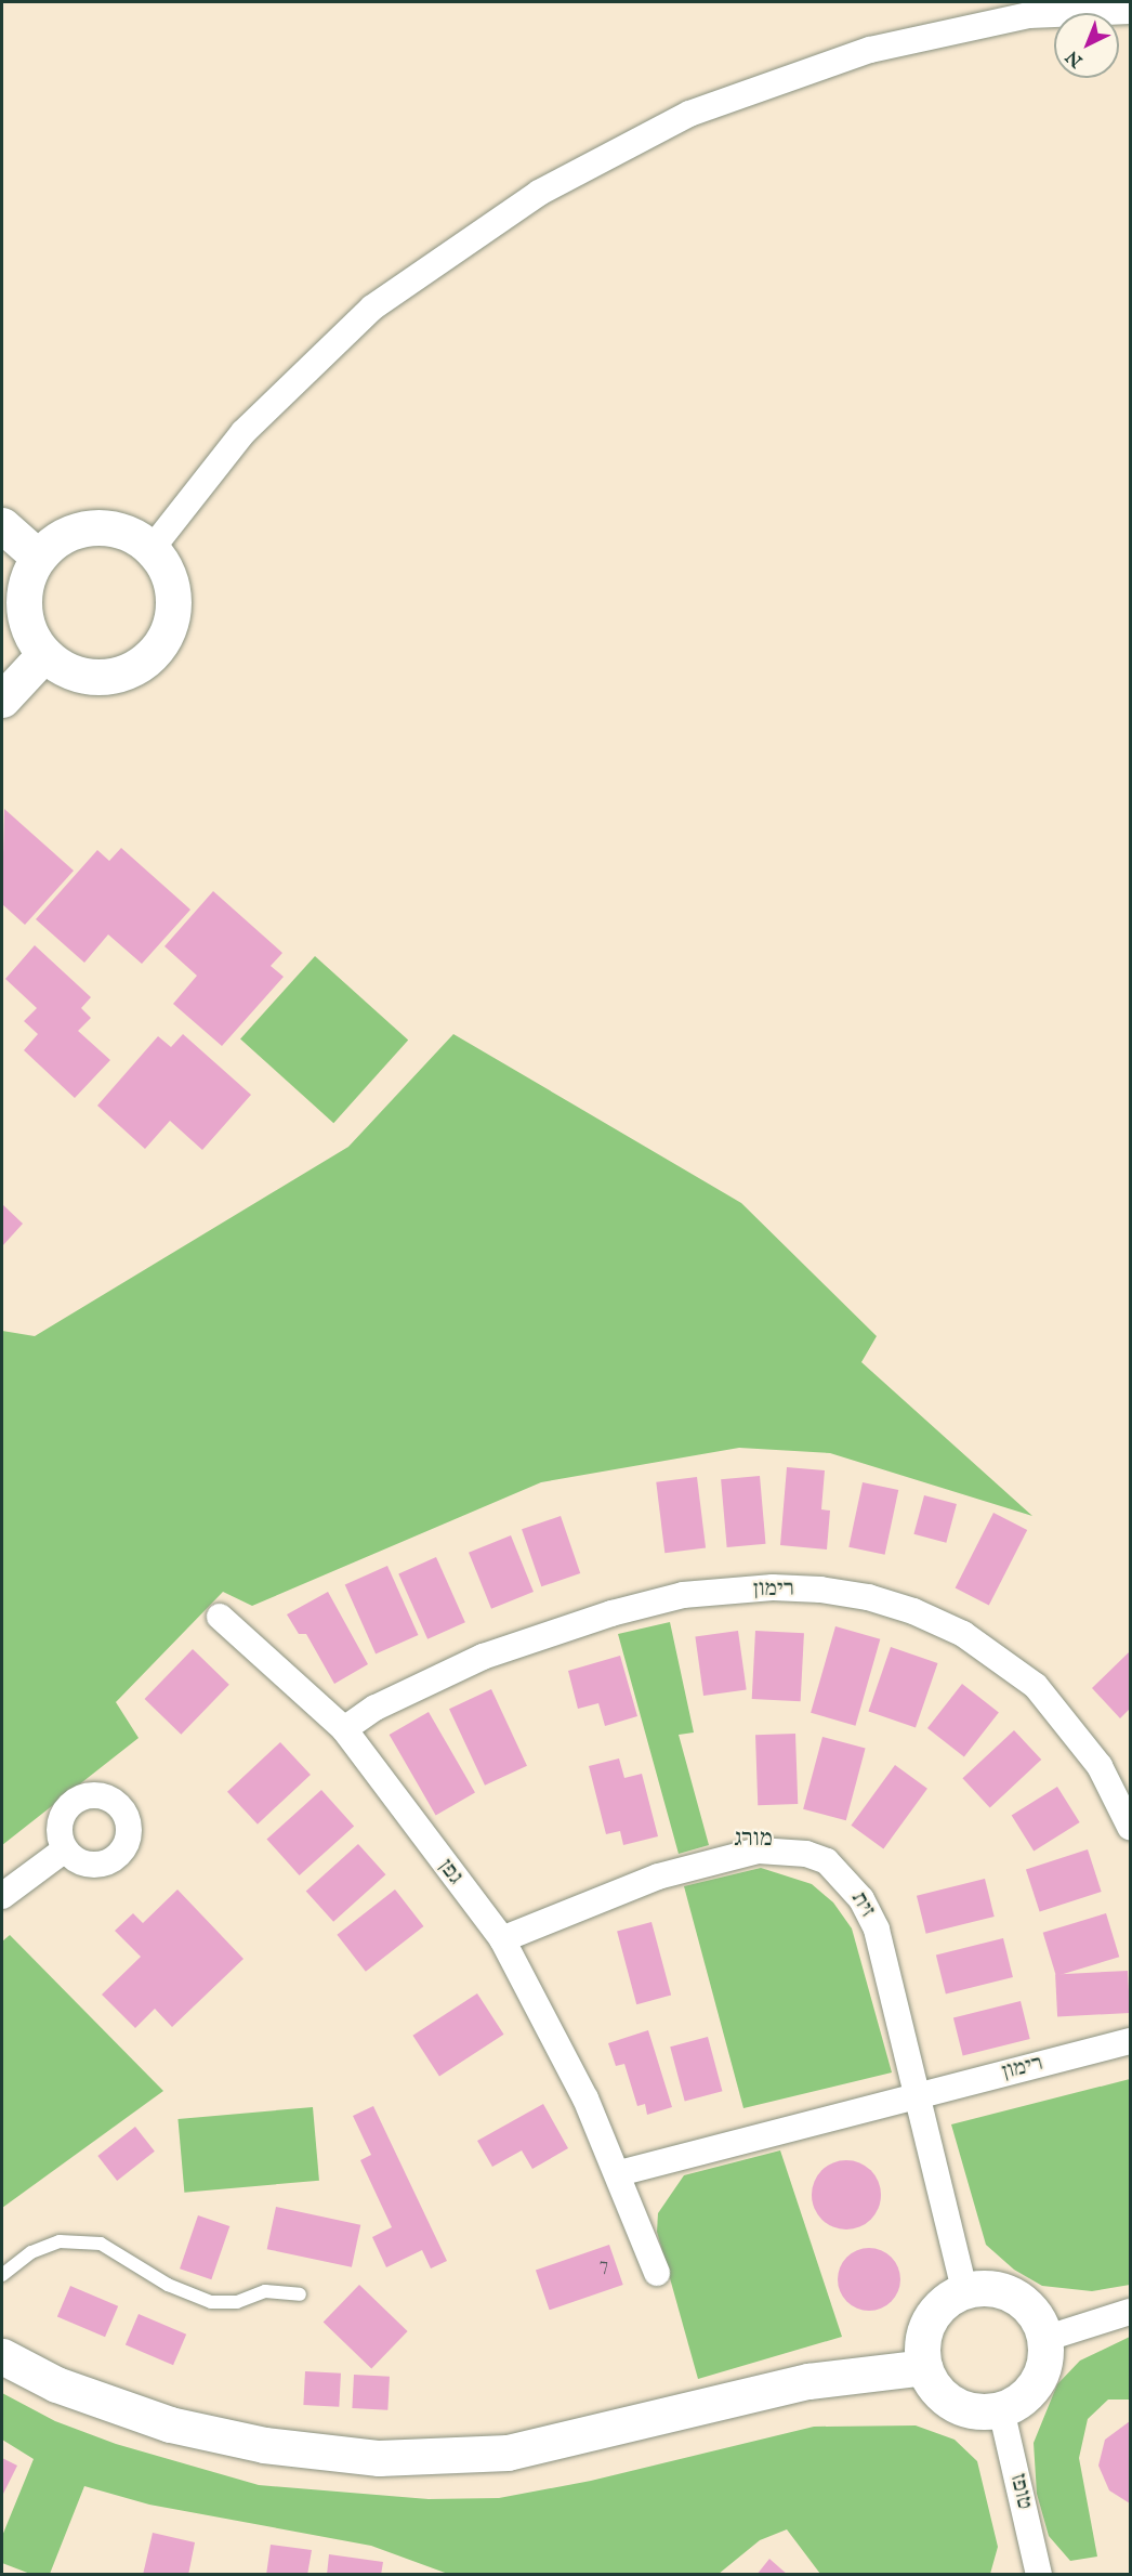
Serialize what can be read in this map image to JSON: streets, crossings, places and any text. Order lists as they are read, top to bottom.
{
  "streets": {
    "street": [
      "רימון",
      "גפן",
      "זית",
      "טופז"
    ]
  },
  "crossings": [
    ["רימון", "גפן"],
    ["רימון", "זית"],
    ["גפן", "זית"],
    ["זית", "טופז"]
  ],
  "districts": ["מורג"],
  "house_numbers": ["7"],
  "north": "bottom left"
}
